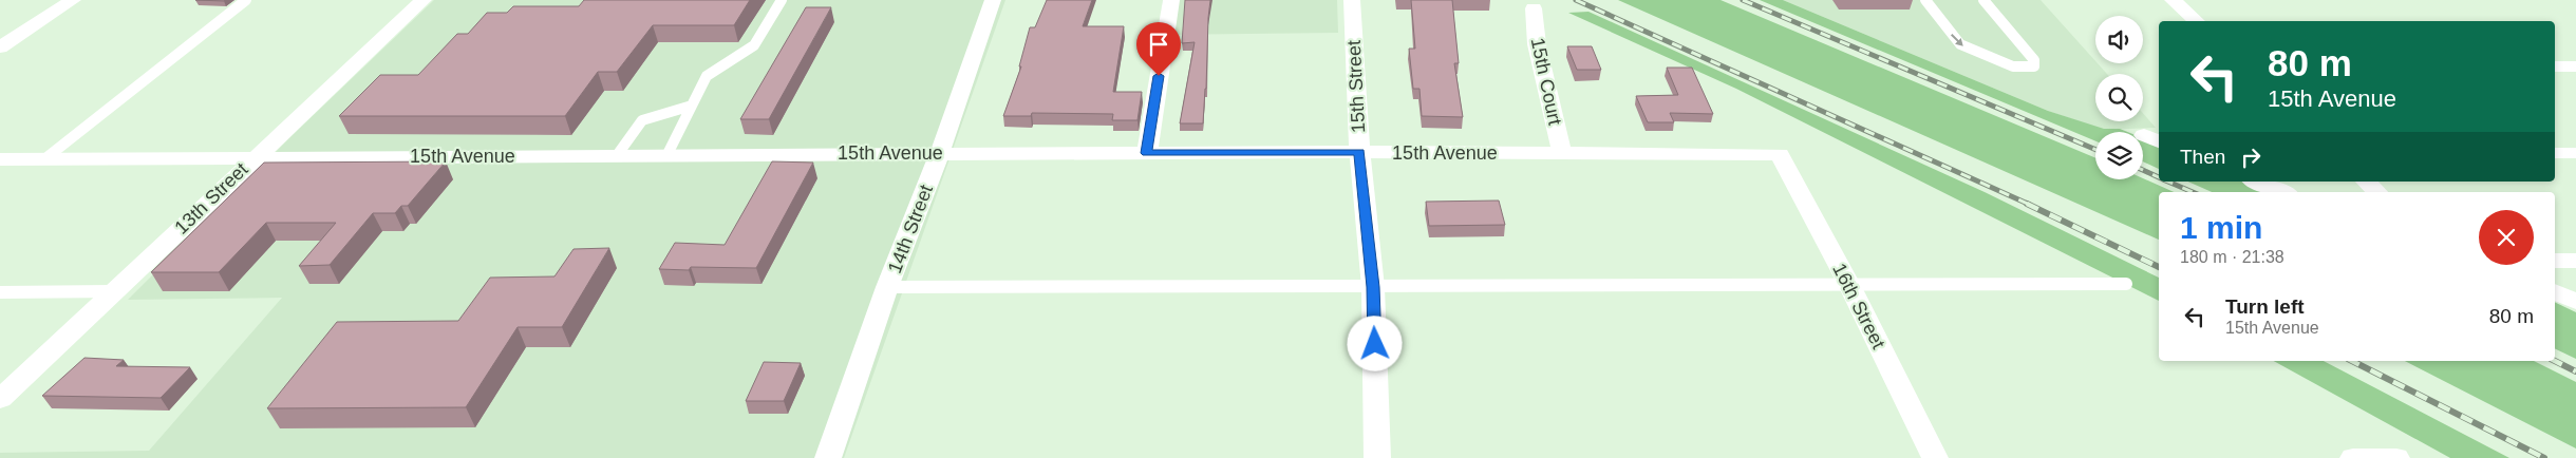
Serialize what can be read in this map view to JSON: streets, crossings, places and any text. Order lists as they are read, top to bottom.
{
  "streets": {
    "street": [
      "15th Court",
      "15th Street",
      "15th Avenue",
      "13th Street",
      "14th Street",
      "16th Street"
    ]
  },
  "crossings": [
    ["15th Court", "15th Avenue"],
    ["15th Street", "15th Avenue"],
    ["15th Avenue", "13th Street"],
    ["15th Avenue", "14th Street"],
    ["15th Avenue", "16th Street"]
  ],
  "page": {
    "turn": ["80 m", "15th Avenue"],
    "then": "Then",
    "heading": ["1 min", "180 m · 21:38"],
    "list": [
      {
        "name": "Turn left",
        "note": "15th Avenue",
        "value": "80 m"
      }
    ]
  }
}
